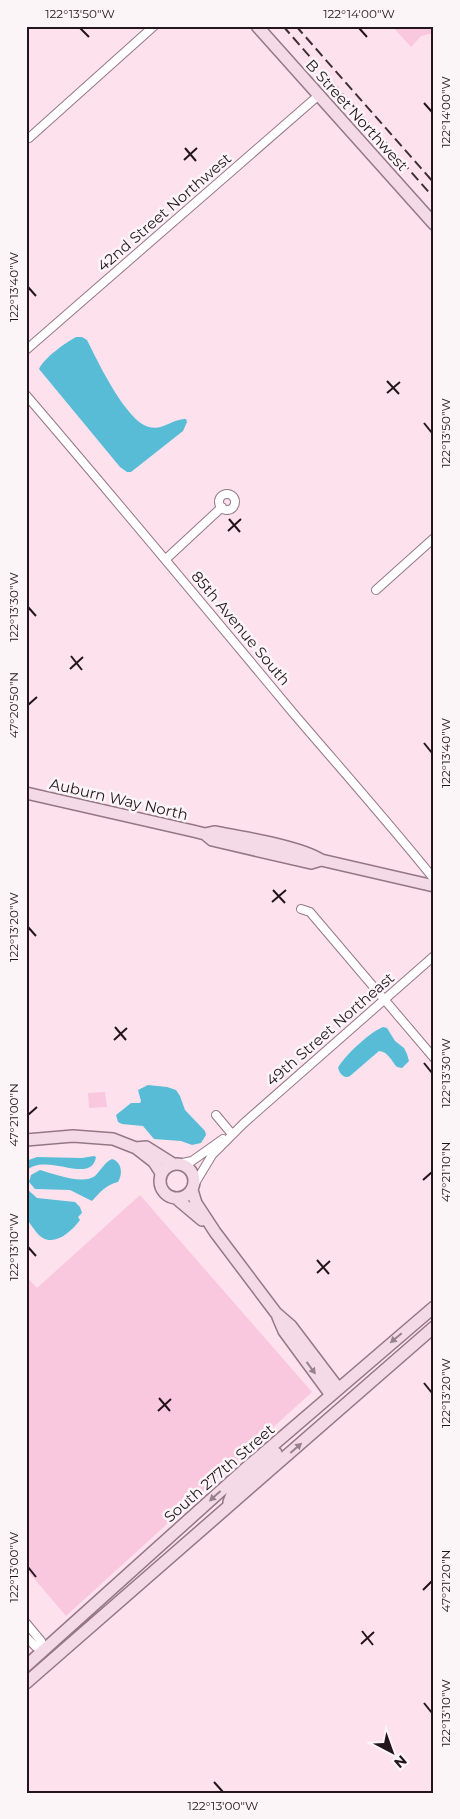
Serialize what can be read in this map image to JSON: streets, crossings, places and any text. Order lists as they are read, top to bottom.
{
  "streets": {
    "main road": ["B Street Northwest", "Auburn Way North", "South 277th Street"],
    "street": ["42nd Street Northwest", "85th Avenue South", "49th Street Northeast"]
  },
  "crossings": [
    ["B Street Northwest", "42nd Street Northwest"]
  ],
  "north": "bottom right",
  "coordinates": [
    "122°13'50\"W",
    "122°14'00\"W",
    "122°13'40\"W",
    "122°13'30\"W",
    "47°20'50\"N",
    "122°13'20\"W",
    "47°21'00\"N",
    "47°21'10\"N",
    "122°13'10\"W",
    "122°13'00\"W",
    "47°21'20\"N"
  ]
}
